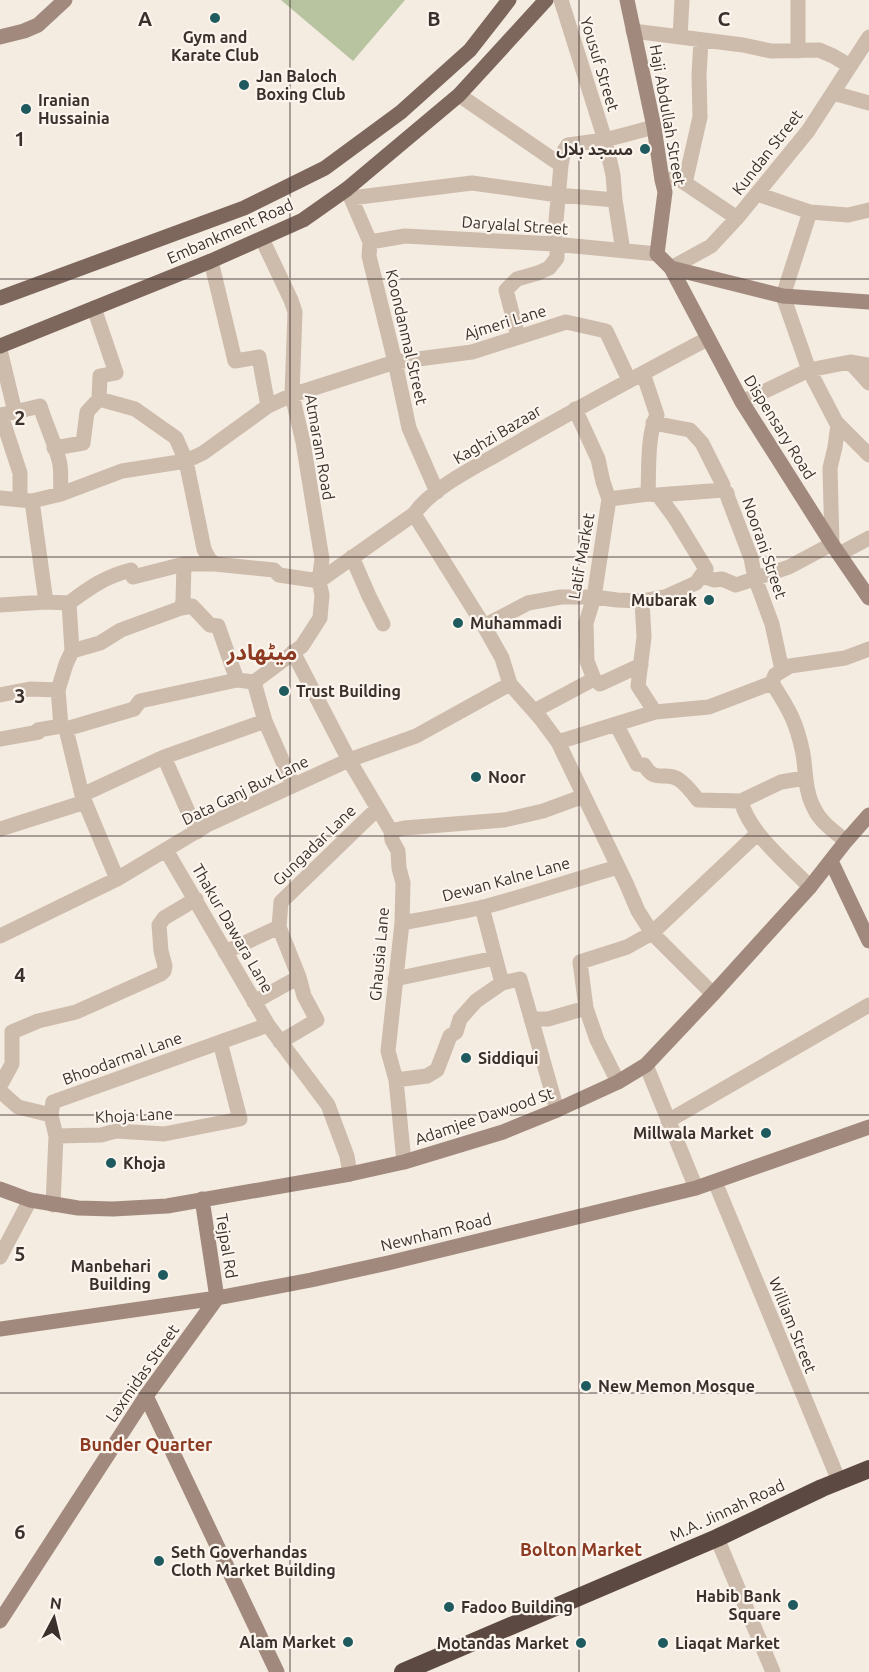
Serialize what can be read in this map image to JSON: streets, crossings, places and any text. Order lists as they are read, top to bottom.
{
  "streets": {
    "highway": ["M.A. Jinnah Road"],
    "main road": ["Embankment Road"],
    "street": [
      "Yousuf Street",
      "Haji Abdullah Street",
      "Kundan Street",
      "Daryalal Street",
      "Ajmeri Lane",
      "Koondanmal Street",
      "Dispensary Road",
      "Kaghzi Bazaar",
      "Atmaram Road",
      "Noorani Street",
      "Latif Market",
      "Data Ganj Bux Lane",
      "Gungadar Lane",
      "Dewan Kalne Lane",
      "Thakur Dawara Lane",
      "Ghausia Lane",
      "Bhoodarmal Lane",
      "Khoja Lane",
      "Adamjee Dawood St",
      "Newnham Road",
      "Tejpal Rd",
      "William Street",
      "Laxmidas Street"
    ]
  },
  "crossings": [
    ["Yousuf Street", "Daryalal Street"],
    ["Haji Abdullah Street", "Daryalal Street"],
    ["Kundan Street", "Dispensary Road"],
    ["Daryalal Street", "Koondanmal Street"],
    ["Embankment Road", "Koondanmal Street"],
    ["Embankment Road", "Atmaram Road"],
    ["Ajmeri Lane", "Koondanmal Street"],
    ["Ajmeri Lane", "Kaghzi Bazaar"],
    ["Ajmeri Lane", "Atmaram Road"],
    ["Koondanmal Street", "Kaghzi Bazaar"],
    ["Dispensary Road", "Kaghzi Bazaar"],
    ["Kaghzi Bazaar", "Atmaram Road"],
    ["Kaghzi Bazaar", "Latif Market"],
    ["Atmaram Road", "Ghausia Lane"],
    ["Data Ganj Bux Lane", "Thakur Dawara Lane"],
    ["Data Ganj Bux Lane", "Ghausia Lane"],
    ["Gungadar Lane", "Ghausia Lane"],
    ["Dewan Kalne Lane", "Ghausia Lane"],
    ["Thakur Dawara Lane", "Bhoodarmal Lane"],
    ["Thakur Dawara Lane", "Adamjee Dawood St"],
    ["Ghausia Lane", "Adamjee Dawood St"],
    ["Bhoodarmal Lane", "Khoja Lane"],
    ["Adamjee Dawood St", "Tejpal Rd"],
    ["Newnham Road", "Tejpal Rd"],
    ["Newnham Road", "William Street"],
    ["Newnham Road", "Laxmidas Street"],
    ["Tejpal Rd", "Laxmidas Street"],
    ["William Street", "M.A. Jinnah Road"]
  ],
  "districts": ["میٹھادر", "Bunder Quarter", "Bolton Market"],
  "places": [
    "Gym and Karate Club",
    "Jan Baloch Boxing Club",
    "Iranian Hussainia",
    "مسجد بلال",
    "Mubarak",
    "Muhammadi",
    "Trust Building",
    "Noor",
    "Siddiqui",
    "Millwala Market",
    "Khoja",
    "Manbehari Building",
    "New Memon Mosque",
    "Seth Goverhandas Cloth Market Building",
    "Habib Bank Square",
    "Fadoo Building",
    "Alam Market",
    "Motandas Market",
    "Liaqat Market"
  ],
  "north": "top",
  "grid": {
    "columns": ["A", "B", "C"],
    "rows": [
      "1",
      "2",
      "3",
      "4",
      "5",
      "6"
    ]
  }
}
